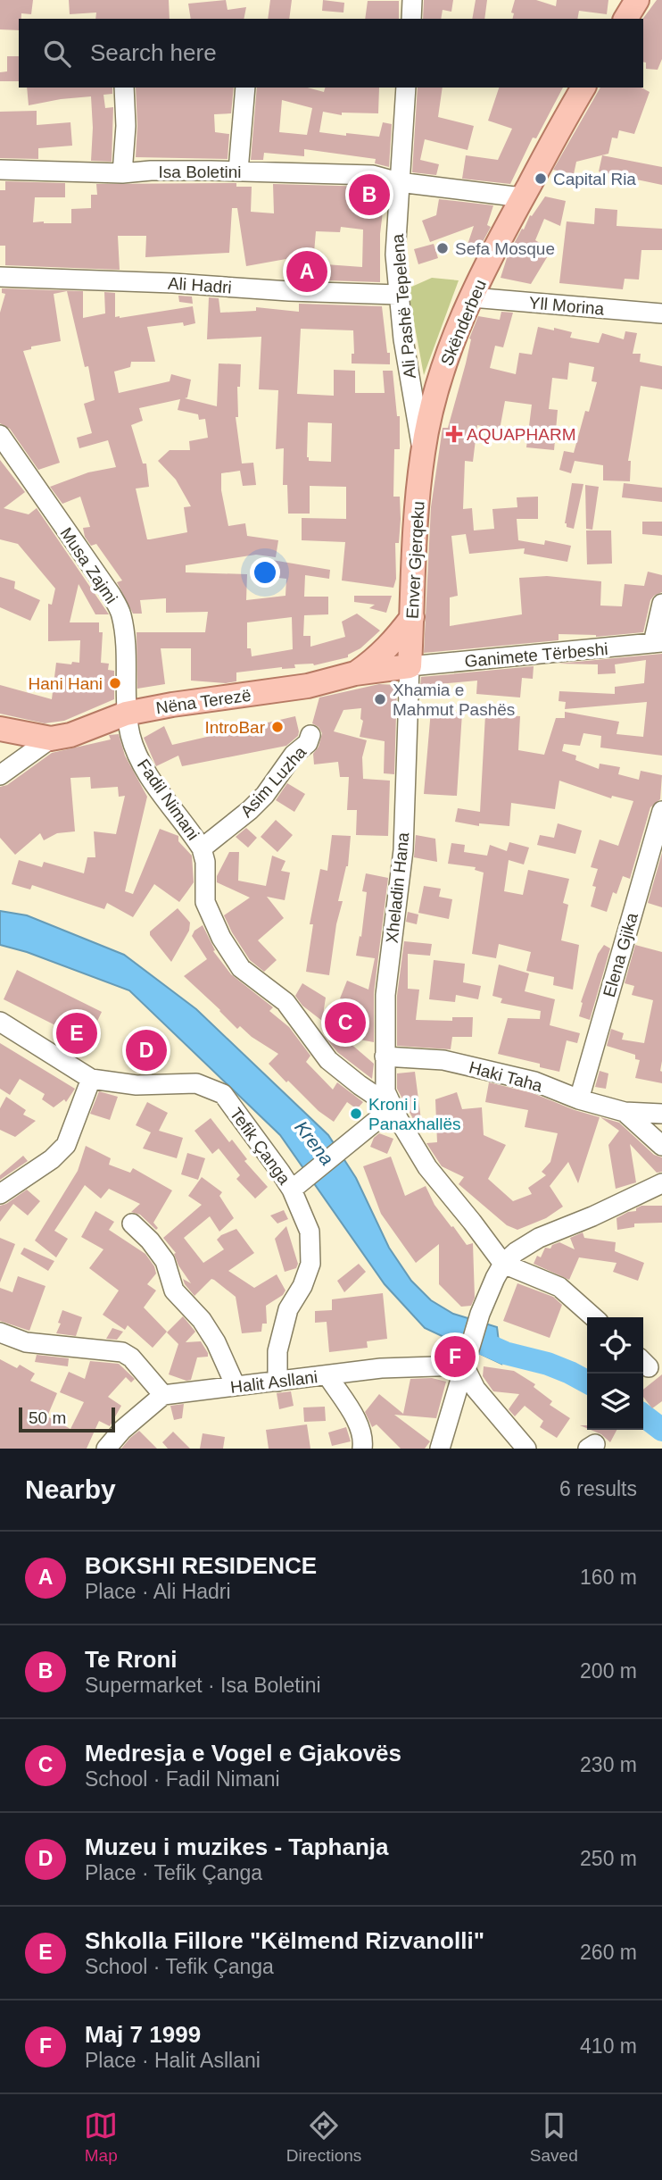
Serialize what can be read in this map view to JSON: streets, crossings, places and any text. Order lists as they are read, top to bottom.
{
  "streets": {
    "main road": ["Skënderbeu", "Enver Gjerqeku", "Nëna Terezë"],
    "street": [
      "Isa Boletini",
      "Ali Hadri",
      "Yll Morina",
      "Ali Pashë Tepelena",
      "Musa Zajmi",
      "Ganimete Tërbeshi",
      "Asim Luzha",
      "Fadil Nimani",
      "Xheladin Hana",
      "Elena Gjika",
      "Haki Taha",
      "Tefik Çanga",
      "Halit Asllani"
    ]
  },
  "crossings": [
    ["Isa Boletini", "Ali Pashë Tepelena"],
    ["Ali Hadri", "Ali Pashë Tepelena"],
    ["Yll Morina", "Skënderbeu"],
    ["Ali Pashë Tepelena", "Skënderbeu"],
    ["Ali Pashë Tepelena", "Enver Gjerqeku"],
    ["Skënderbeu", "Enver Gjerqeku"],
    ["Enver Gjerqeku", "Ganimete Tërbeshi"],
    ["Enver Gjerqeku", "Nëna Terezë"],
    ["Enver Gjerqeku", "Xheladin Hana"],
    ["Musa Zajmi", "Nëna Terezë"],
    ["Musa Zajmi", "Fadil Nimani"],
    ["Ganimete Tërbeshi", "Nëna Terezë"],
    ["Ganimete Tërbeshi", "Xheladin Hana"],
    ["Nëna Terezë", "Fadil Nimani"],
    ["Nëna Terezë", "Xheladin Hana"],
    ["Asim Luzha", "Fadil Nimani"],
    ["Fadil Nimani", "Xheladin Hana"],
    ["Xheladin Hana", "Haki Taha"],
    ["Elena Gjika", "Haki Taha"],
    ["Tefik Çanga", "Halit Asllani"]
  ],
  "water": ["Krena"],
  "places": {
    "other": [
      "Capital Ria",
      "Sefa Mosque",
      "Hani Hani",
      "Xhamia e Mahmut Pashës",
      "IntroBar",
      "Kroni i Panaxhallës"
    ],
    "health": ["AQUAPHARM"]
  },
  "scale_bar": "50 m",
  "page": {
    "search": "Search here",
    "pins": [
      "B",
      "A",
      "C",
      "E",
      "D",
      "F"
    ],
    "scale": "50 m",
    "heading": ["Nearby", "6 results"],
    "list": [
      {
        "mark": "A",
        "name": "BOKSHI RESIDENCE",
        "note": "Place · Ali Hadri",
        "value": "160 m"
      },
      {
        "mark": "B",
        "name": "Te Rroni",
        "note": "Supermarket · Isa Boletini",
        "value": "200 m"
      },
      {
        "mark": "C",
        "name": "Medresja e Vogel e Gjakovës",
        "note": "School · Fadil Nimani",
        "value": "230 m"
      },
      {
        "mark": "D",
        "name": "Muzeu i muzikes - Taphanja",
        "note": "Place · Tefik Çanga",
        "value": "250 m"
      },
      {
        "mark": "E",
        "name": "Shkolla Fillore \"Këlmend Rizvanolli\"",
        "note": "School · Tefik Çanga",
        "value": "260 m"
      },
      {
        "mark": "F",
        "name": "Maj 7 1999",
        "note": "Place · Halit Asllani",
        "value": "410 m"
      }
    ],
    "nav": ["Map", "Directions", "Saved"]
  }
}
